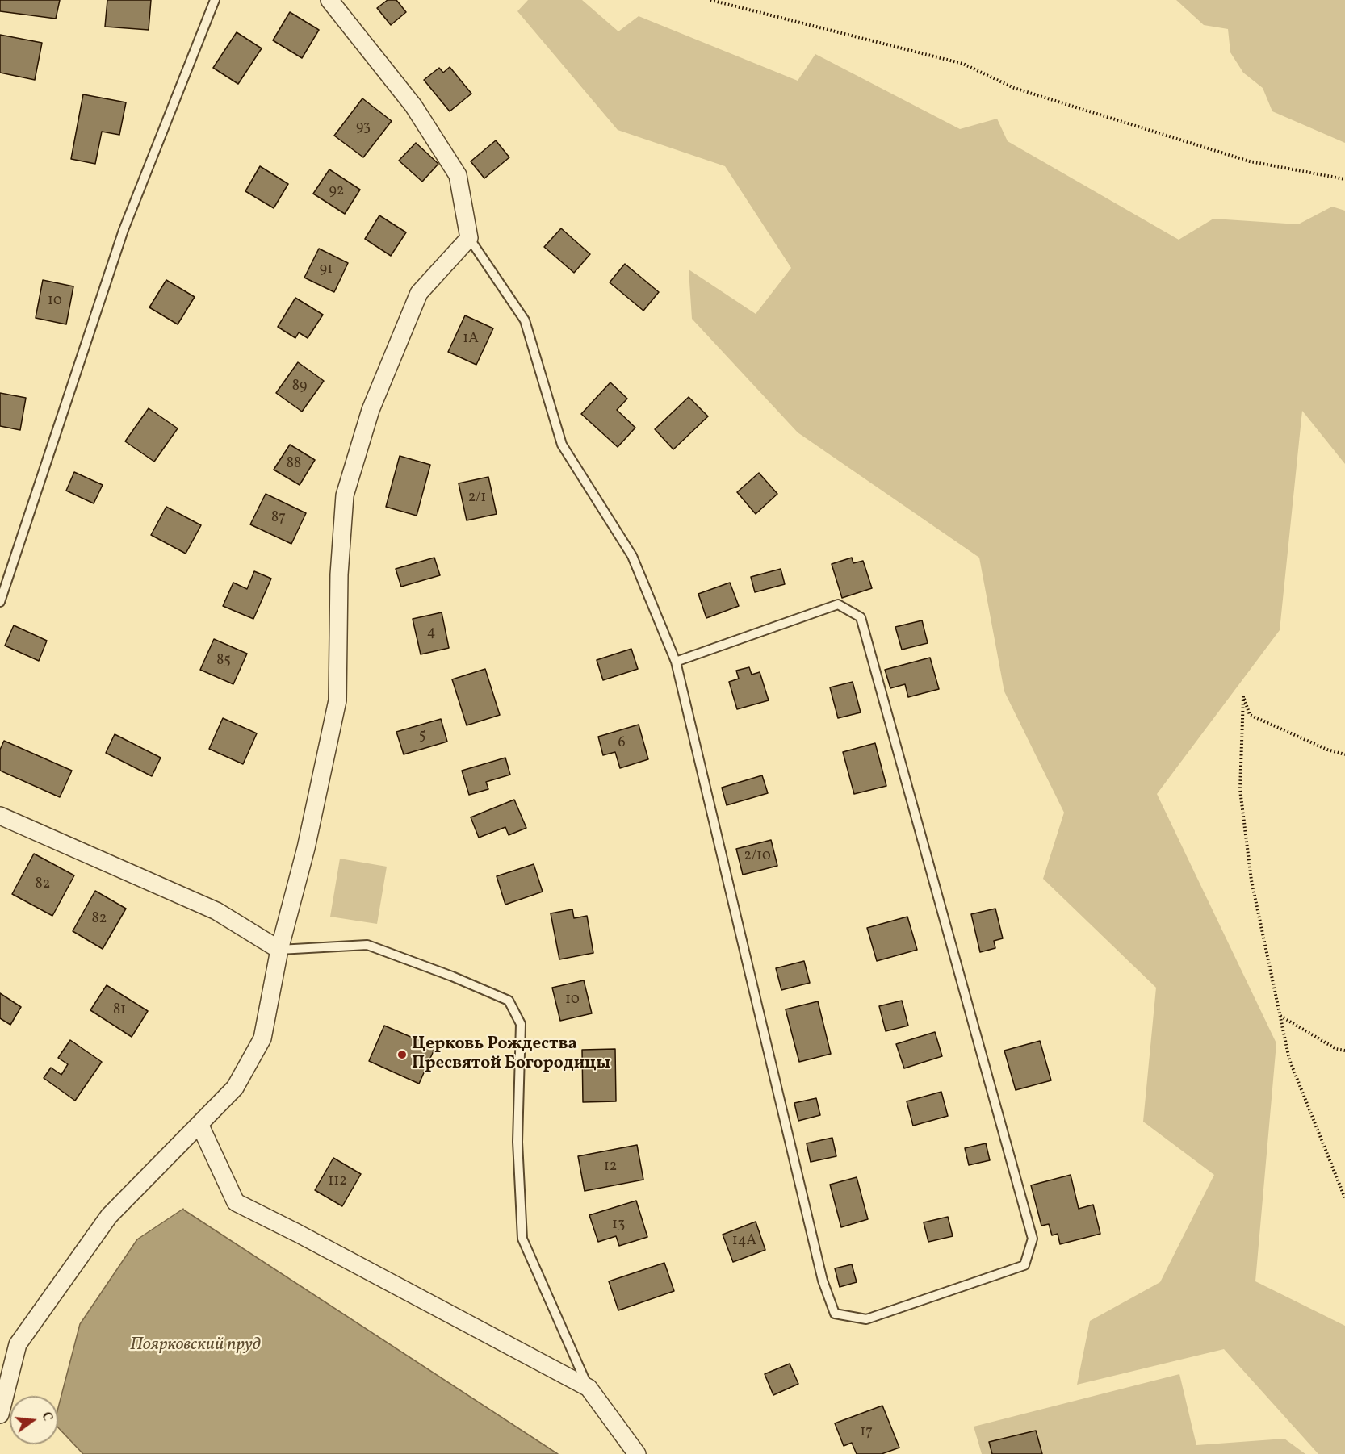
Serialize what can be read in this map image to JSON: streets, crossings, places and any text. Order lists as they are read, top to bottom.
{
  "water": ["Поярковский пруд"],
  "places": ["Церковь Рождества Пресвятой Богородицы"],
  "house_numbers": [
    "93",
    "92",
    "91",
    "10",
    "1А",
    "89",
    "88",
    "2/1",
    "87",
    "4",
    "85",
    "5",
    "6",
    "2/10",
    "82",
    "82",
    "10",
    "81",
    "12",
    "112",
    "13",
    "14А",
    "17"
  ],
  "north": "right"
}
